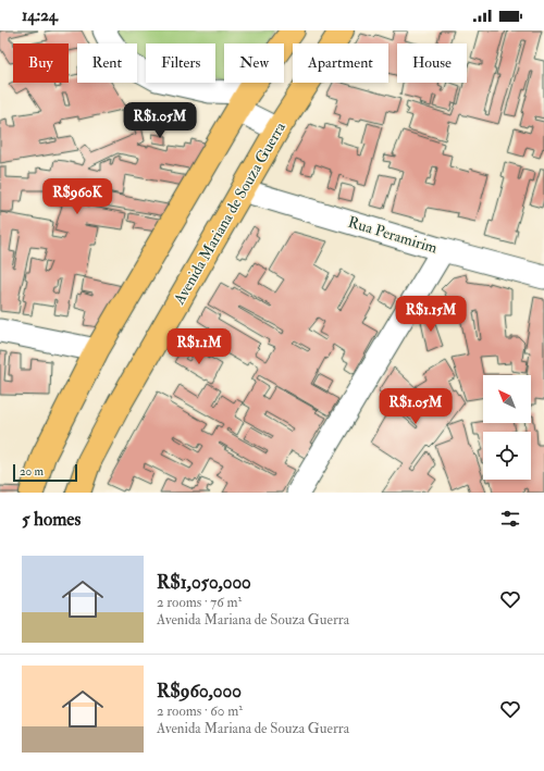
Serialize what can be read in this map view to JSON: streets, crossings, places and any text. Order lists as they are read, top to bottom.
{
  "streets": {
    "main road": ["Avenida Mariana de Souza Guerra"],
    "street": ["Rua Peramirim"]
  },
  "crossings": [
    ["Avenida Mariana de Souza Guerra", "Rua Peramirim"]
  ],
  "scale_bar": "20 m",
  "north": "top left",
  "page": {
    "status": "14:24",
    "chip": [
      "Buy",
      "Rent",
      "Filters",
      "New",
      "Apartment",
      "House"
    ],
    "price": [
      "R$1.05M",
      "R$960K",
      "R$1.15M",
      "R$1.1M",
      "R$1.05M"
    ],
    "scale": "20 m",
    "heading": "5 homes",
    "list": [
      {
        "name": "R$1,050,000",
        "note": "2 rooms · 76 m² · Avenida Mariana de Souza Guerra"
      },
      {
        "name": "R$960,000",
        "note": "2 rooms · 60 m² · Avenida Mariana de Souza Guerra"
      }
    ]
  }
}
